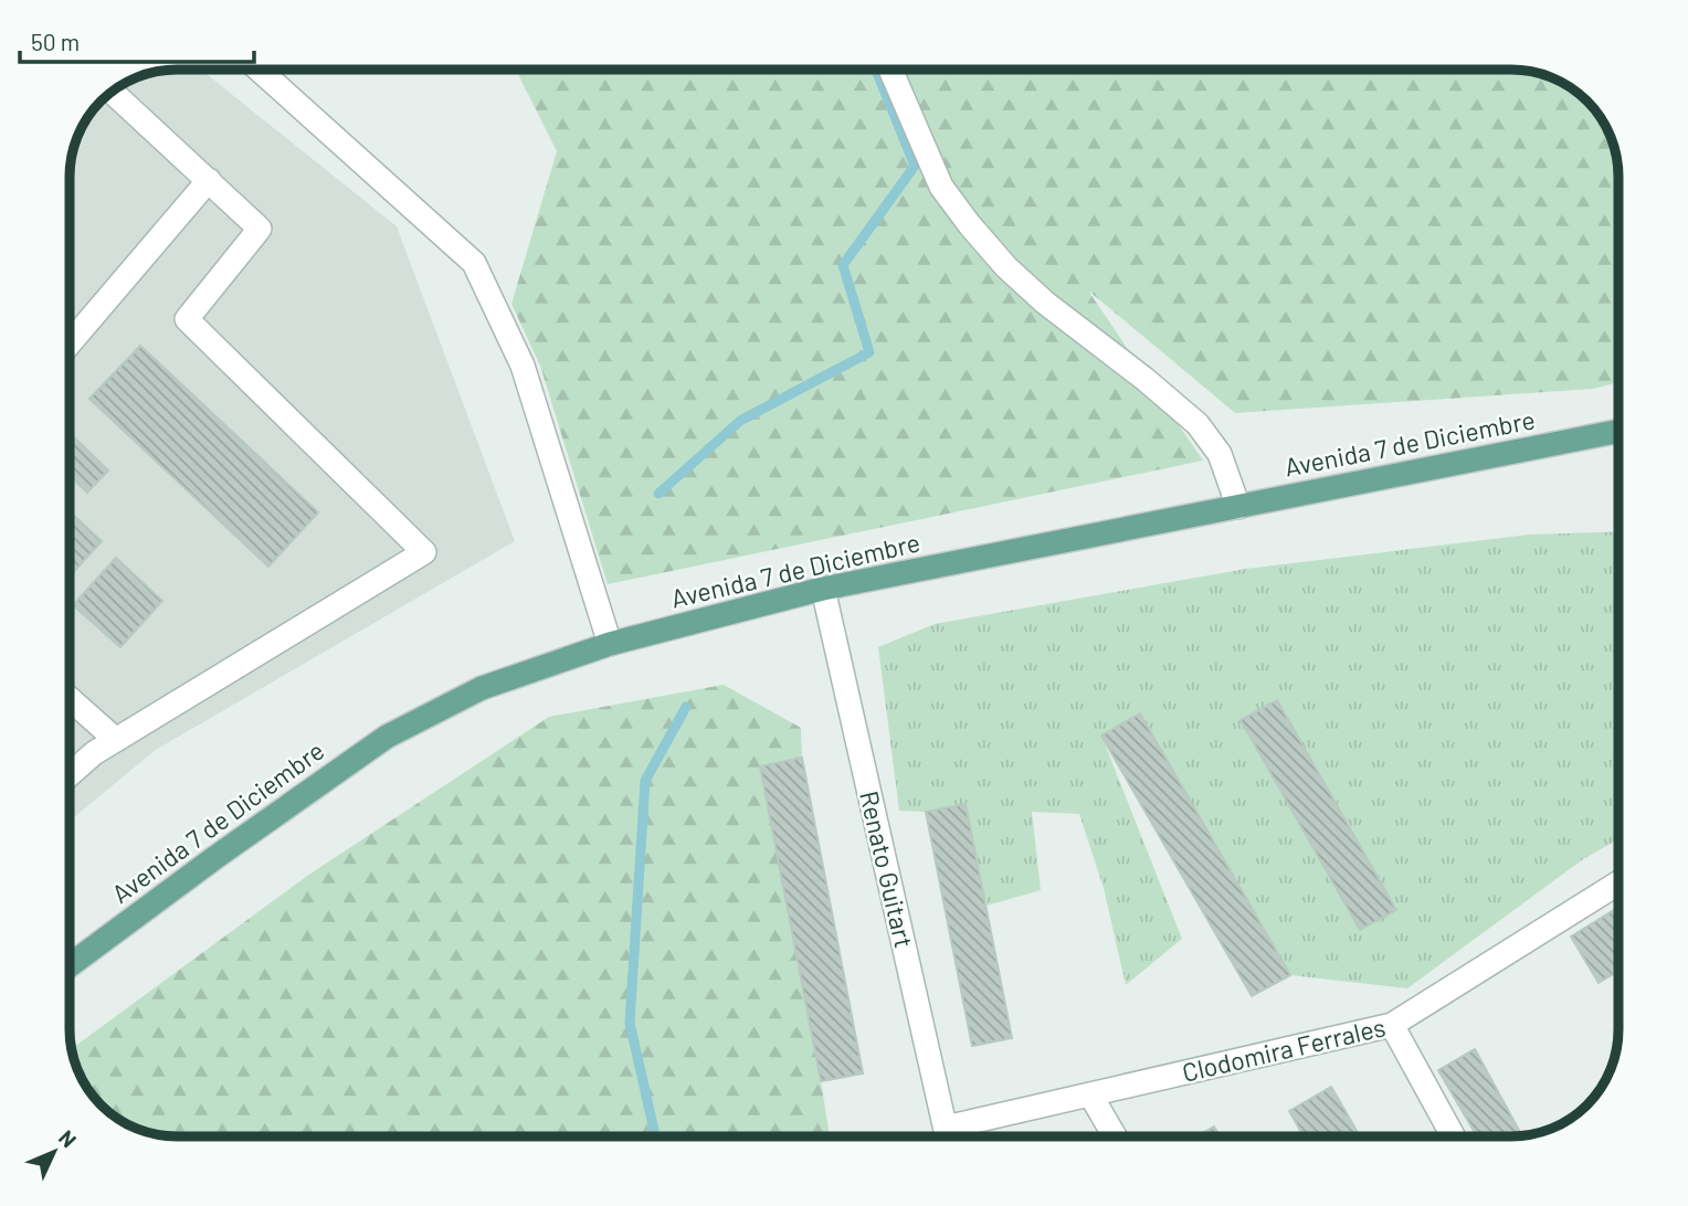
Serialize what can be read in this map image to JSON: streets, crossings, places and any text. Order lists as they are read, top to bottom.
{
  "streets": {
    "main road": ["Avenida 7 de Diciembre"],
    "street": ["Renato Guitart", "Clodomira Ferrales"]
  },
  "crossings": [
    ["Avenida 7 de Diciembre", "Renato Guitart"]
  ],
  "scale_bar": "50 m",
  "north": "top right"
}
